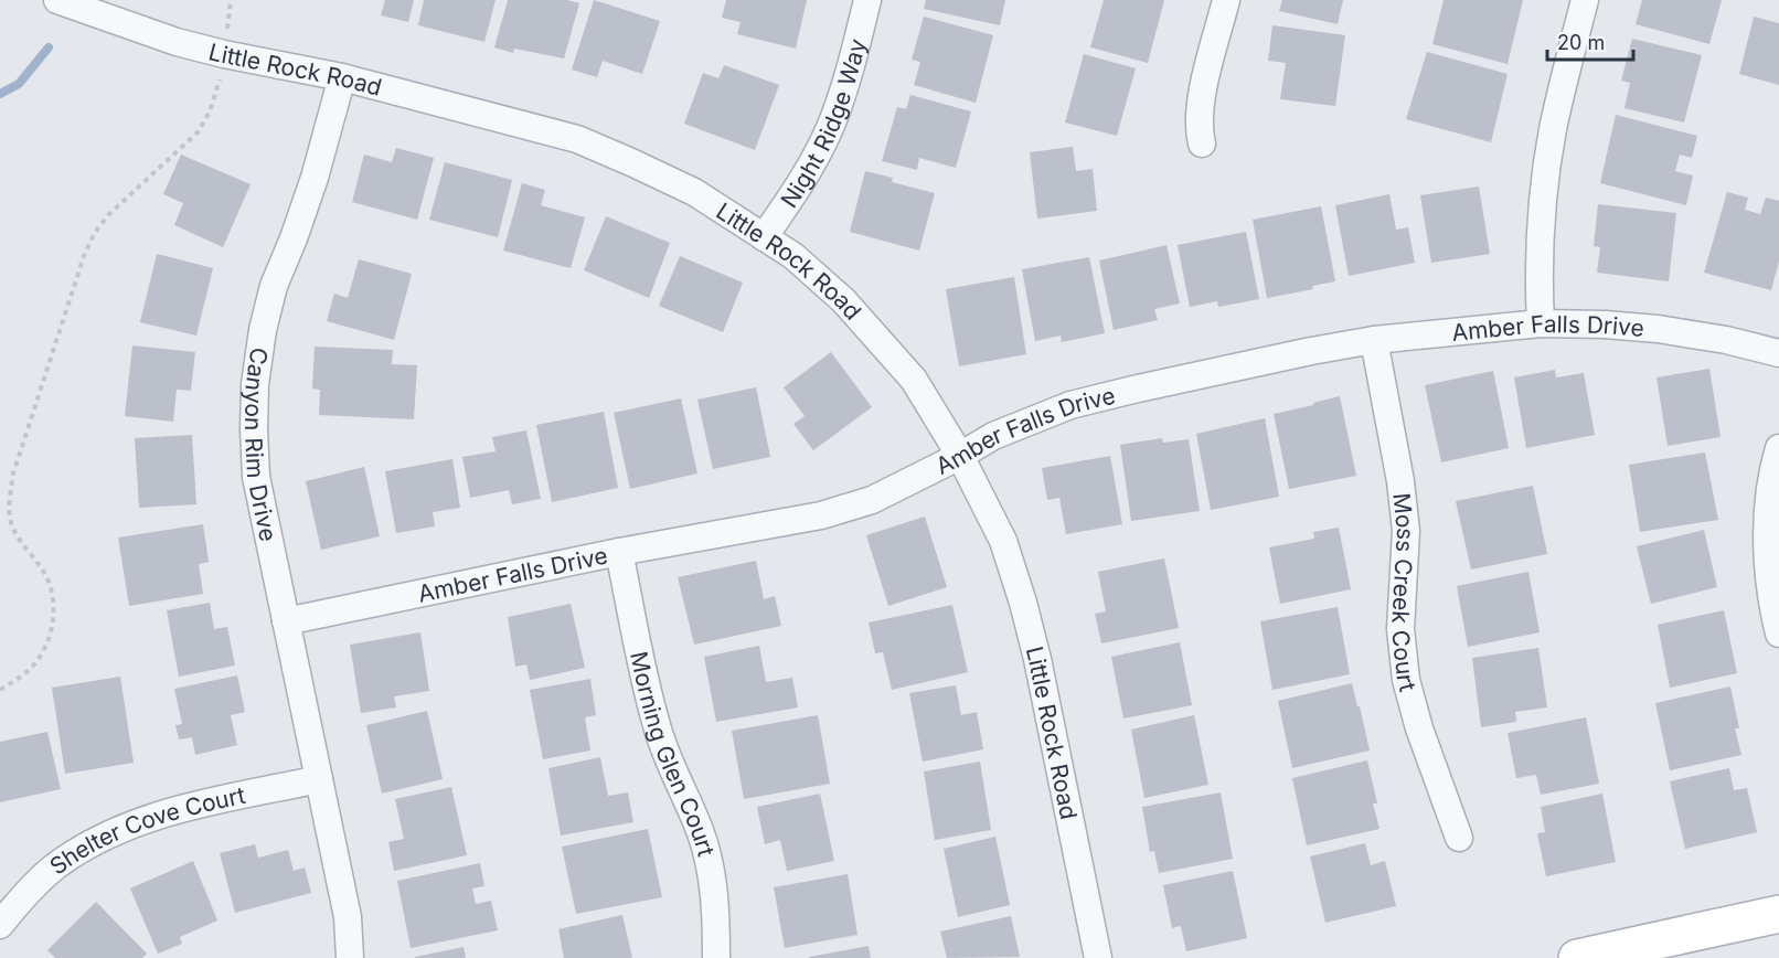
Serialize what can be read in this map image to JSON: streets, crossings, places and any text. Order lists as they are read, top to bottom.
{
  "streets": {
    "street": [
      "Little Rock Road",
      "Night Ridge Way",
      "Amber Falls Drive",
      "Canyon Rim Drive",
      "Moss Creek Court",
      "Morning Glen Court",
      "Shelter Cove Court"
    ]
  },
  "crossings": [
    ["Little Rock Road", "Night Ridge Way"],
    ["Little Rock Road", "Amber Falls Drive"],
    ["Little Rock Road", "Canyon Rim Drive"],
    ["Amber Falls Drive", "Canyon Rim Drive"],
    ["Amber Falls Drive", "Moss Creek Court"],
    ["Amber Falls Drive", "Morning Glen Court"],
    ["Canyon Rim Drive", "Shelter Cove Court"]
  ],
  "scale_bar": "20 m"
}
